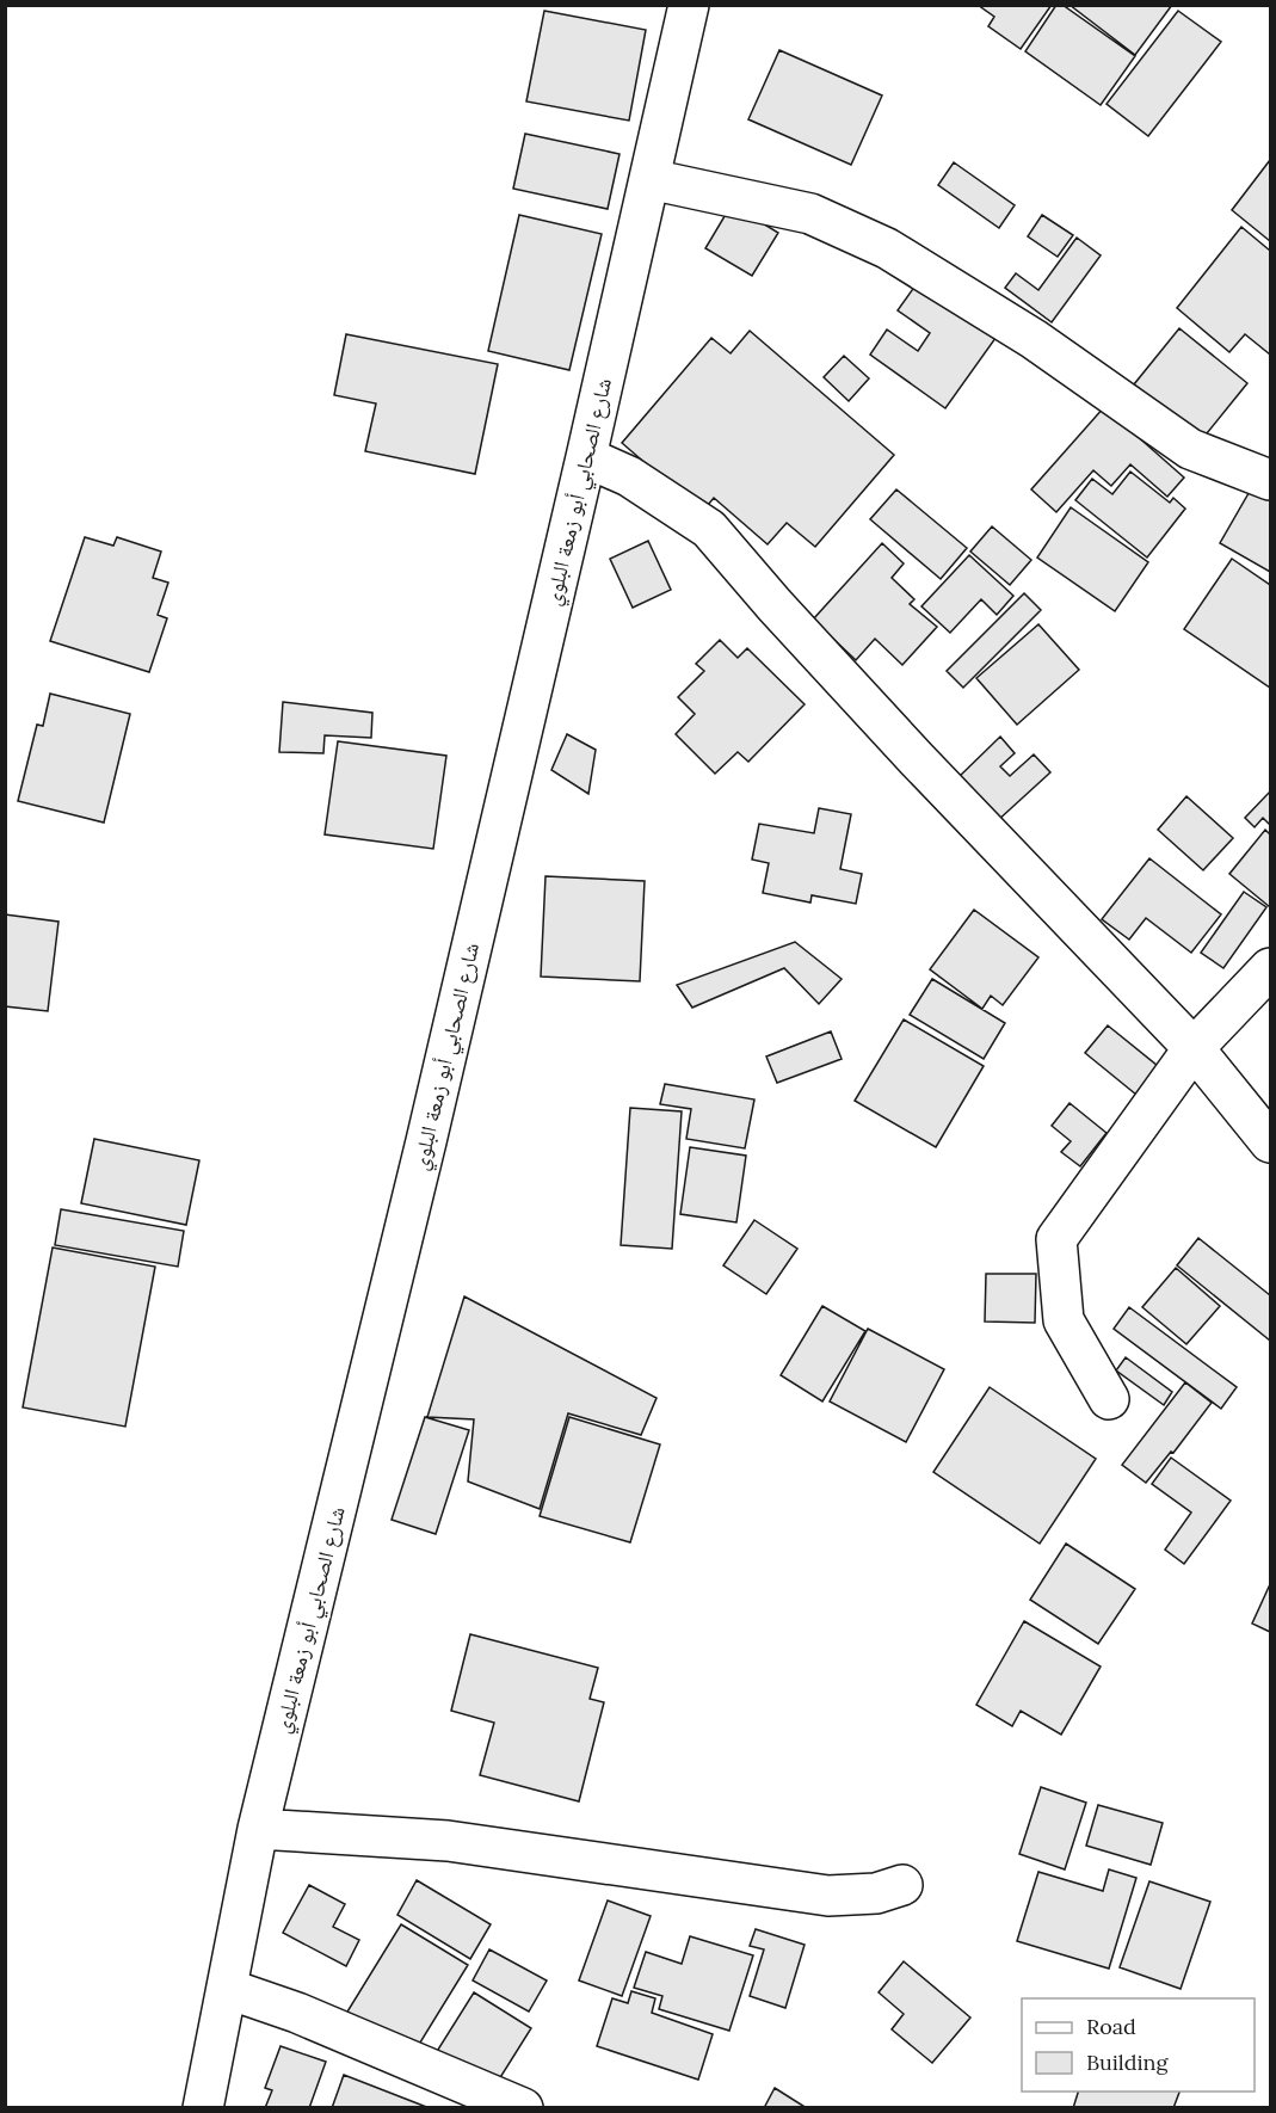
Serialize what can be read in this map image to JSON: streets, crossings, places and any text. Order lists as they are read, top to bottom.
{
  "streets": {
    "street": ["شارع الصحابي أبو زمعة البلوي"]
  },
  "legend": ["Road", "Building"]
}
